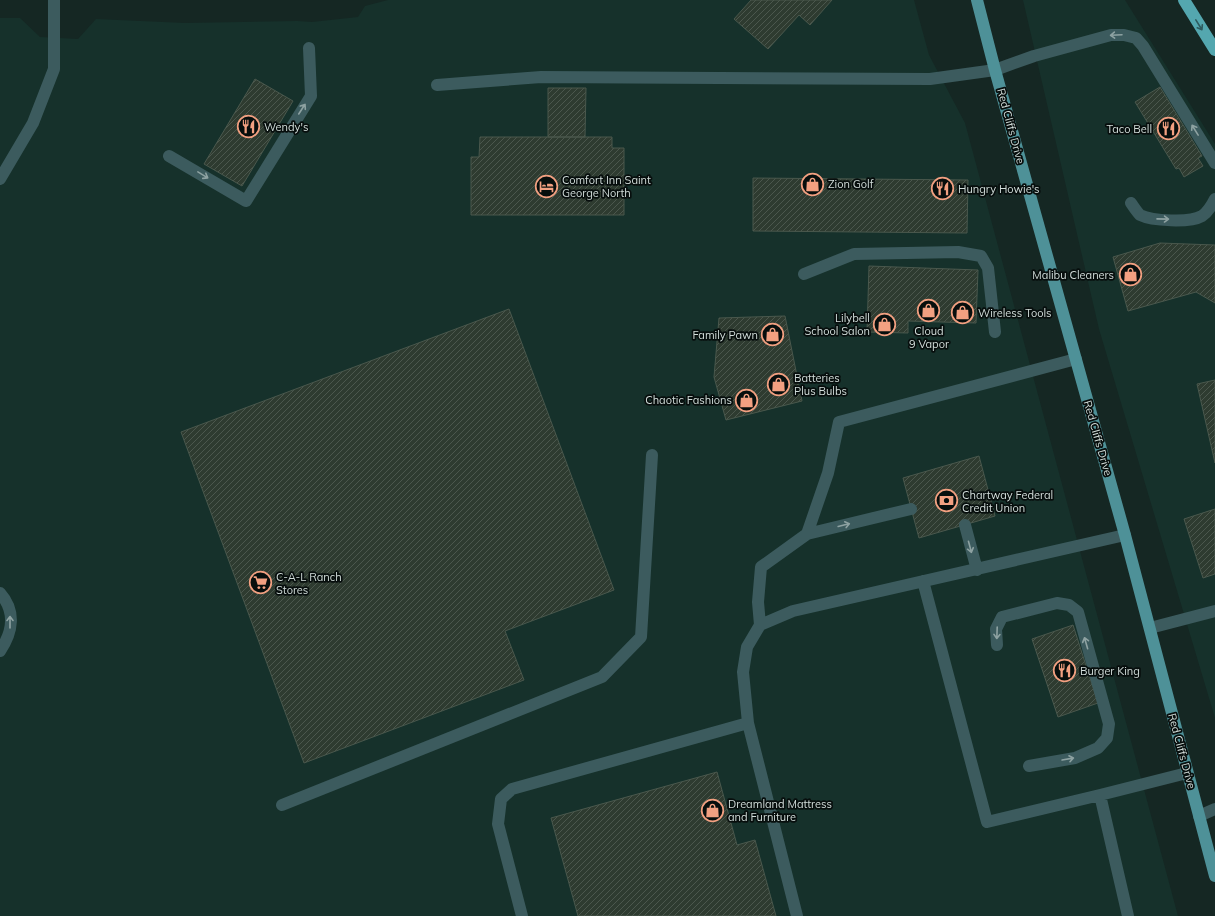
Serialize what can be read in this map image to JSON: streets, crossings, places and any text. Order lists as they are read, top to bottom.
{
  "streets": {
    "main road": ["Red Cliffs Drive"]
  },
  "places": {
    "restaurant": [
      "Wendy's",
      "Taco Bell",
      "Hungry Howie's",
      "Burger King"
    ],
    "shop": [
      "Zion Golf",
      "Malibu Cleaners",
      "Cloud 9 Vapor",
      "Wireless Tools",
      "Lilybell School Salon",
      "Family Pawn",
      "Batteries Plus Bulbs",
      "Chaotic Fashions",
      "Dreamland Mattress and Furniture"
    ],
    "hotel": ["Comfort Inn Saint George North"],
    "bank": ["Chartway Federal Credit Union"],
    "supermarket": ["C-A-L Ranch Stores"]
  }
}
